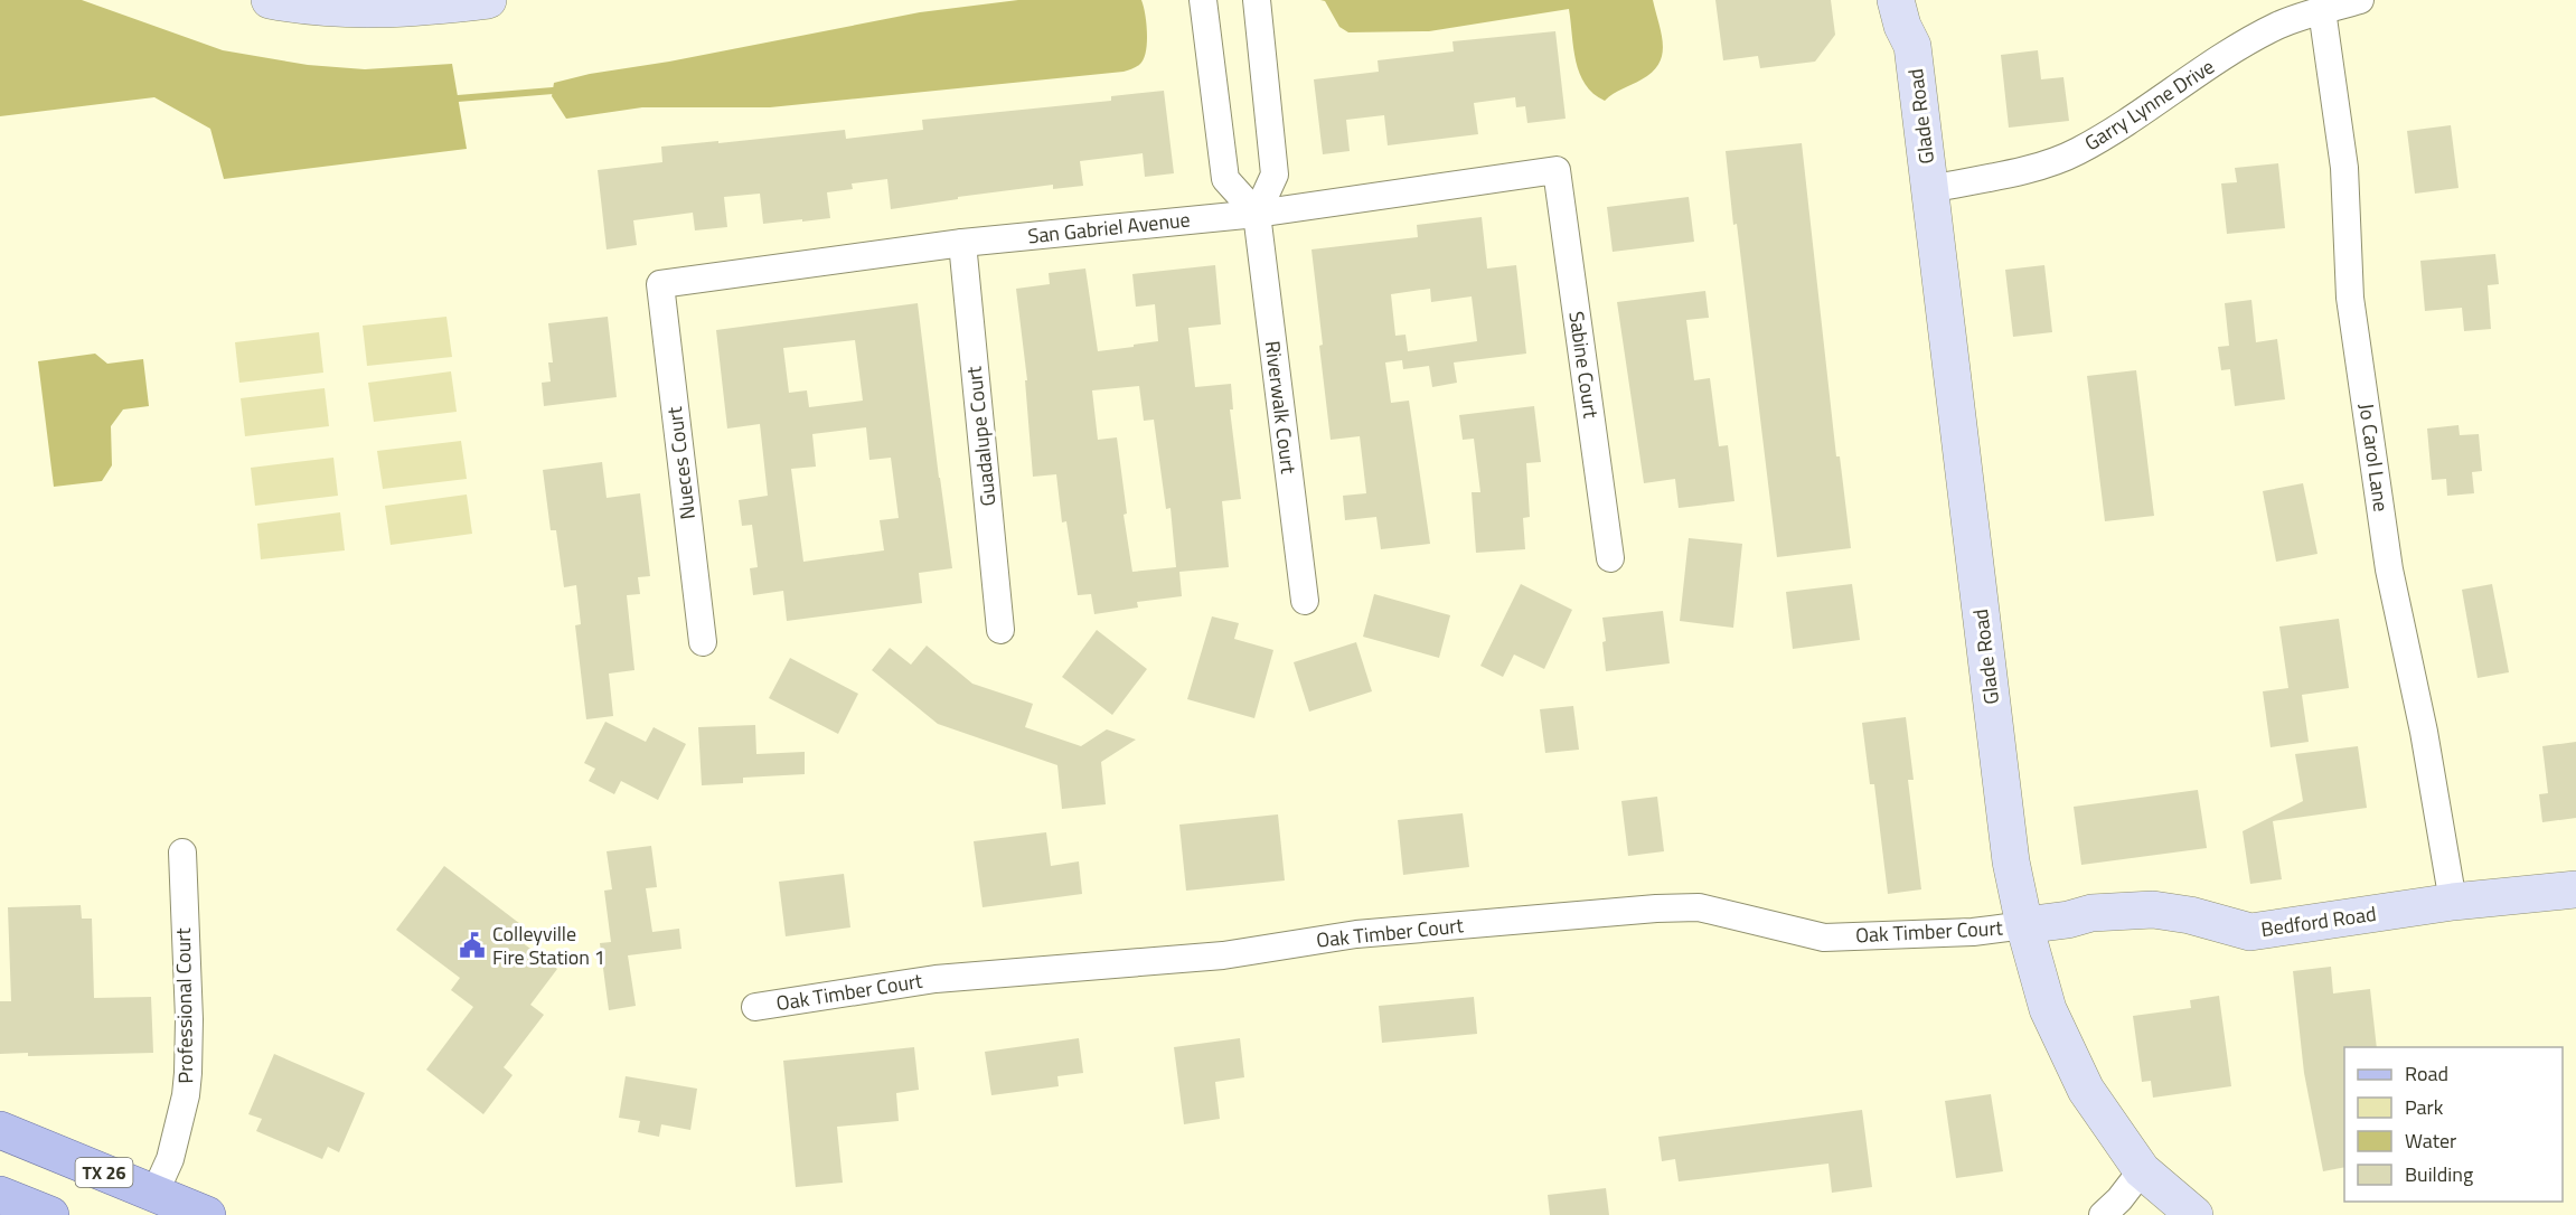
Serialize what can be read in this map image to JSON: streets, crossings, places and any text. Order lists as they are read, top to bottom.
{
  "streets": {
    "main road": ["Glade Road", "Bedford Road", "TX 26"],
    "street": [
      "Garry Lynne Drive",
      "San Gabriel Avenue",
      "Sabine Court",
      "Riverwalk Court",
      "Guadalupe Court",
      "Jo Carol Lane",
      "Nueces Court",
      "Oak Timber Court",
      "Professional Court"
    ]
  },
  "crossings": [
    ["Garry Lynne Drive", "Glade Road"],
    ["Garry Lynne Drive", "Jo Carol Lane"],
    ["Glade Road", "Bedford Road"],
    ["Glade Road", "Oak Timber Court"],
    ["San Gabriel Avenue", "Sabine Court"],
    ["San Gabriel Avenue", "Riverwalk Court"],
    ["San Gabriel Avenue", "Guadalupe Court"],
    ["San Gabriel Avenue", "Nueces Court"],
    ["Jo Carol Lane", "Bedford Road"],
    ["Bedford Road", "Oak Timber Court"],
    ["Professional Court", "TX 26"]
  ],
  "places": {
    "public building": ["Colleyville Fire Station 1"]
  },
  "legend": [
    "Road",
    "Park",
    "Water",
    "Building"
  ]
}
